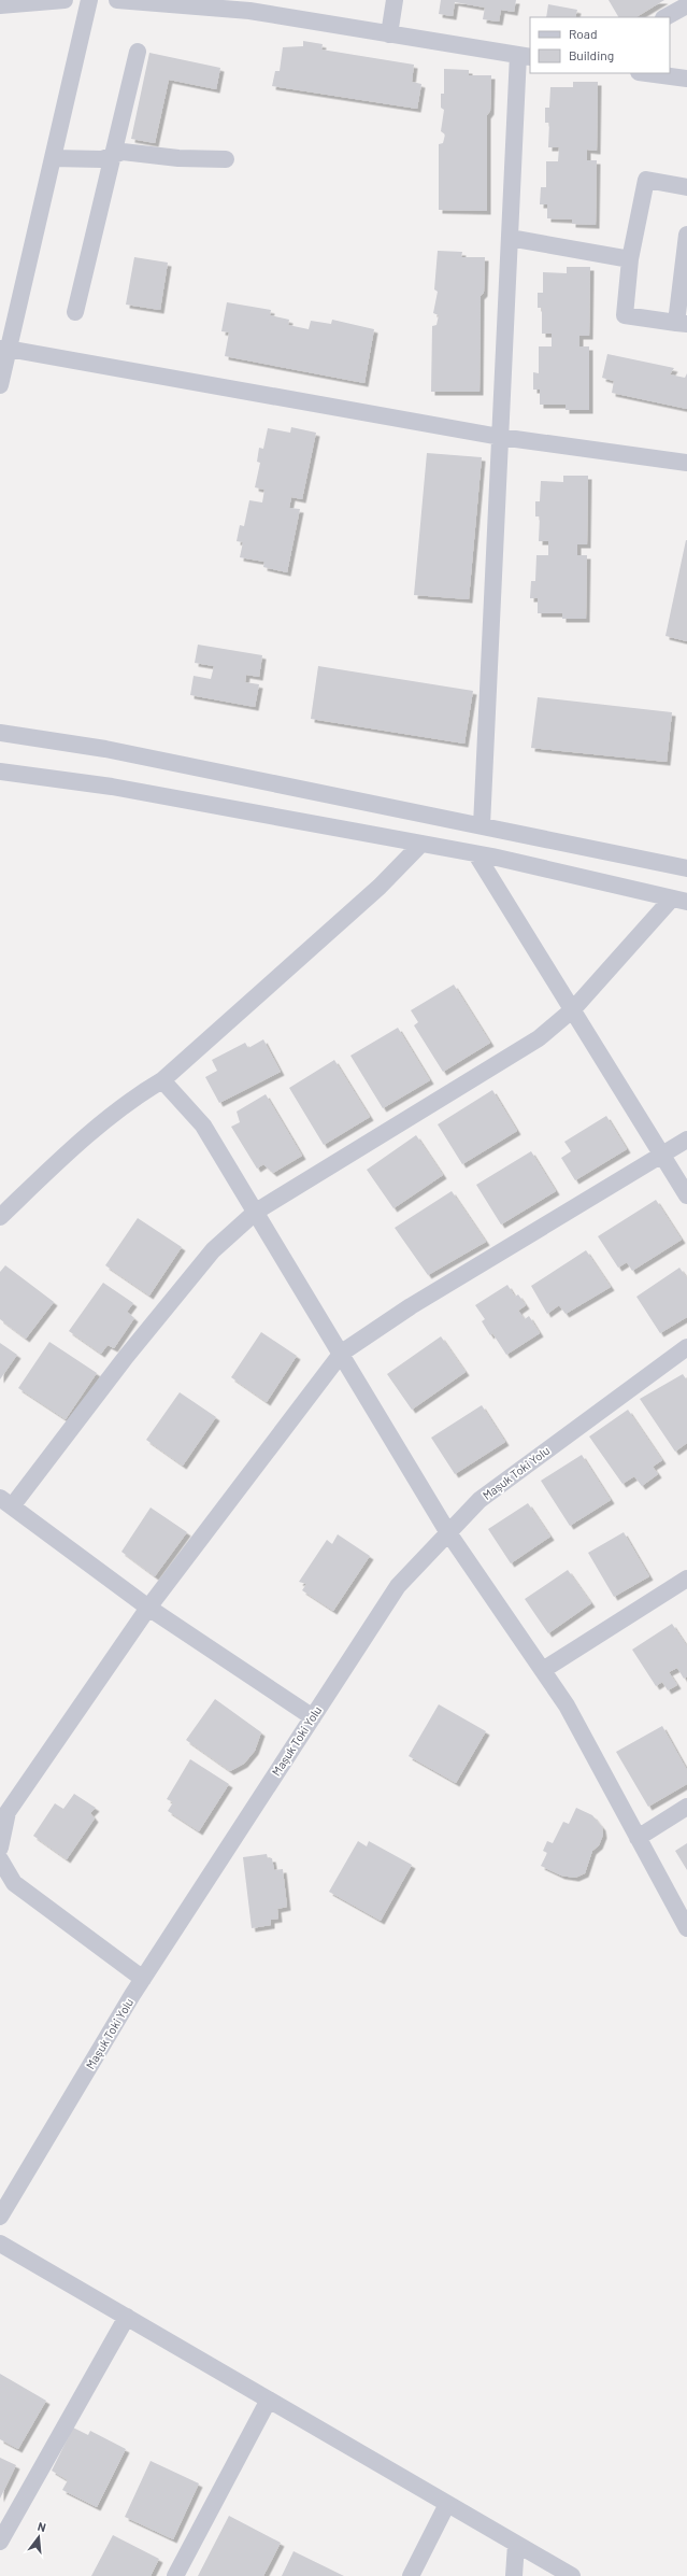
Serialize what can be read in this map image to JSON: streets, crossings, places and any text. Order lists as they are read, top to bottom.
{
  "streets": {
    "street": ["Maşuk Toki Yolu"]
  },
  "legend": ["Road", "Building"],
  "north": "top"
}
